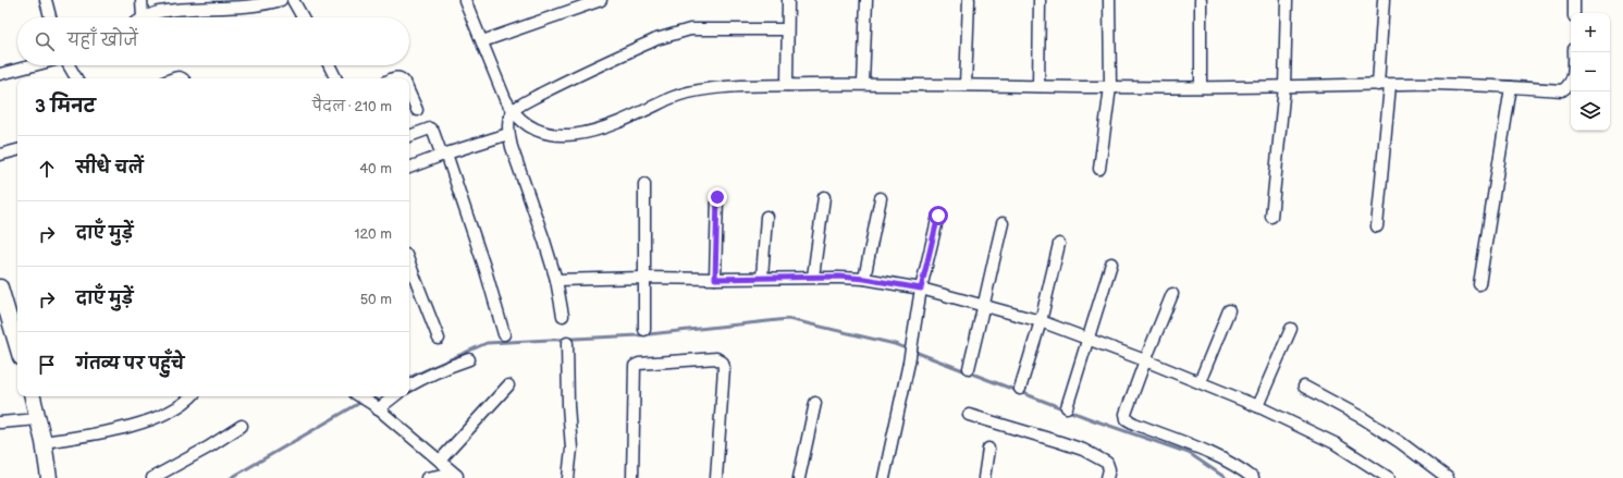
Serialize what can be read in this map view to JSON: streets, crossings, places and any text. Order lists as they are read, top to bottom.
{
  "page": {
    "map_buttons": ["+", "−"],
    "search": "यहाँ खोजें",
    "heading": ["3 मिनट", "पैदल · 210 m"],
    "list": [
      ["सीधे चलें", "40 m"],
      ["दाएँ मुड़ें", "120 m"],
      ["दाएँ मुड़ें", "50 m"],
      "गंतव्य पर पहुँचे"
    ]
  }
}
